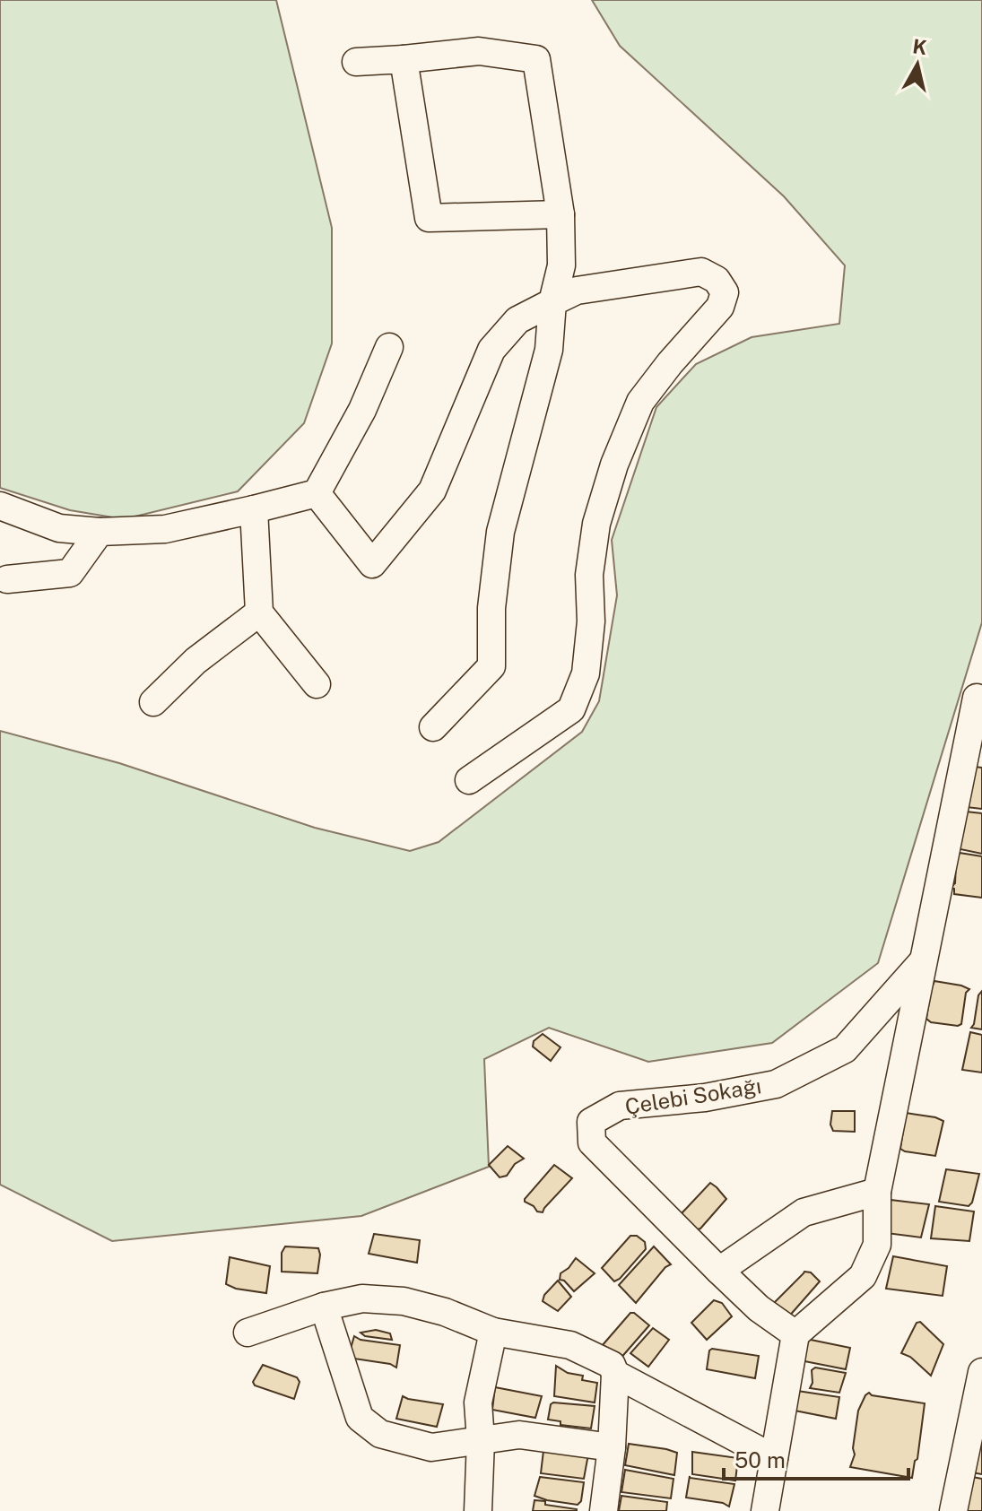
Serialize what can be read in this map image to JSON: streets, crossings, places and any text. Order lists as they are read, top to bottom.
{
  "streets": {
    "street": ["Çelebi Sokağı"]
  },
  "scale_bar": "50 m",
  "north": "top"
}
